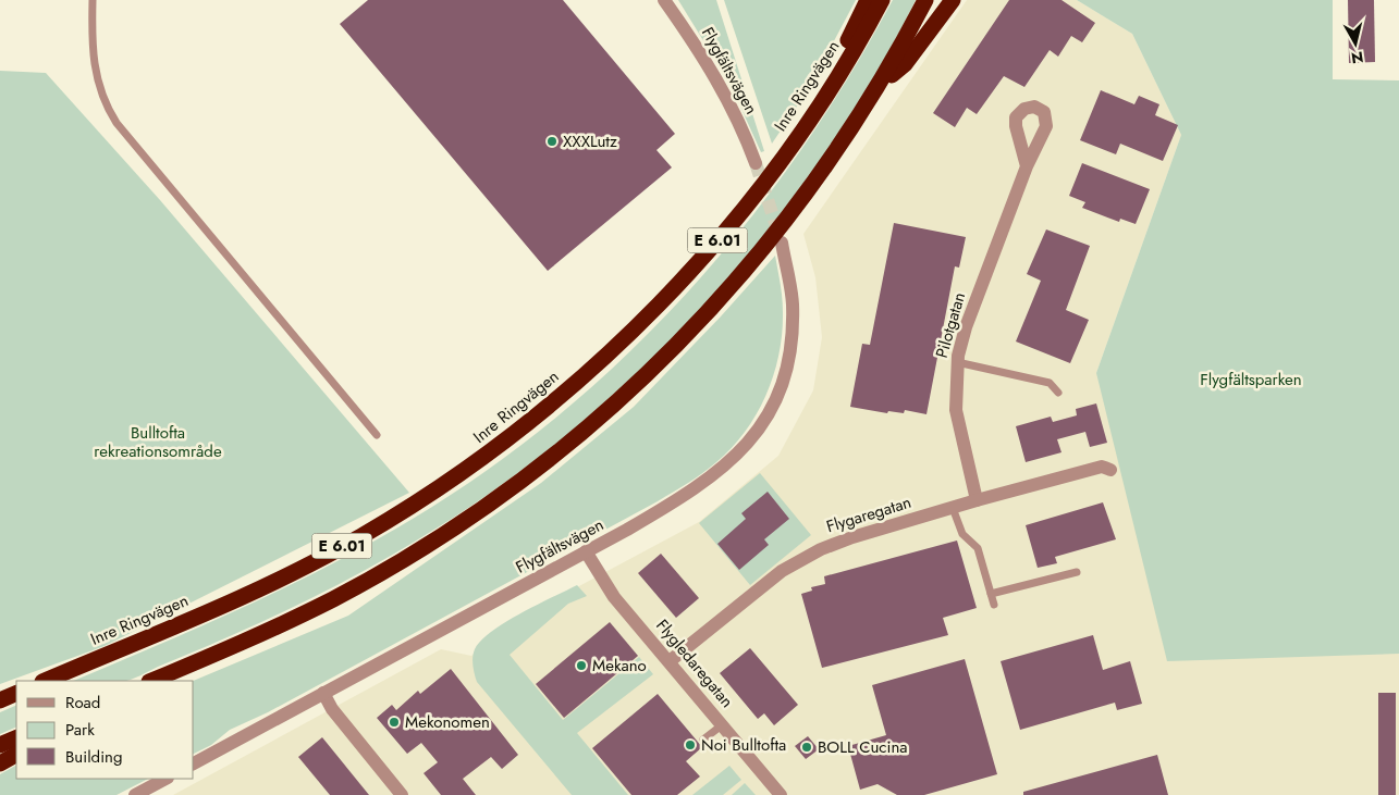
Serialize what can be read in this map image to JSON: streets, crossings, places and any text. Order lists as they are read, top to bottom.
{
  "streets": {
    "highway": ["Inre Ringvägen", "E 6.01"],
    "street": [
      "Flygfältsvägen",
      "Pilotgatan",
      "Flygaregatan",
      "Flygledaregatan"
    ]
  },
  "crossings": [
    ["Flygfältsvägen", "Flygledaregatan"],
    ["Pilotgatan", "Flygaregatan"],
    ["Flygaregatan", "Flygledaregatan"]
  ],
  "parks": ["Flygfältsparken", "Bulltofta rekreationsområde"],
  "places": [
    "XXXLutz",
    "Mekano",
    "Mekonomen",
    "Noi Bulltofta",
    "BOLL Cucina"
  ],
  "legend": ["Road", "Park", "Building"],
  "north": "bottom"
}
